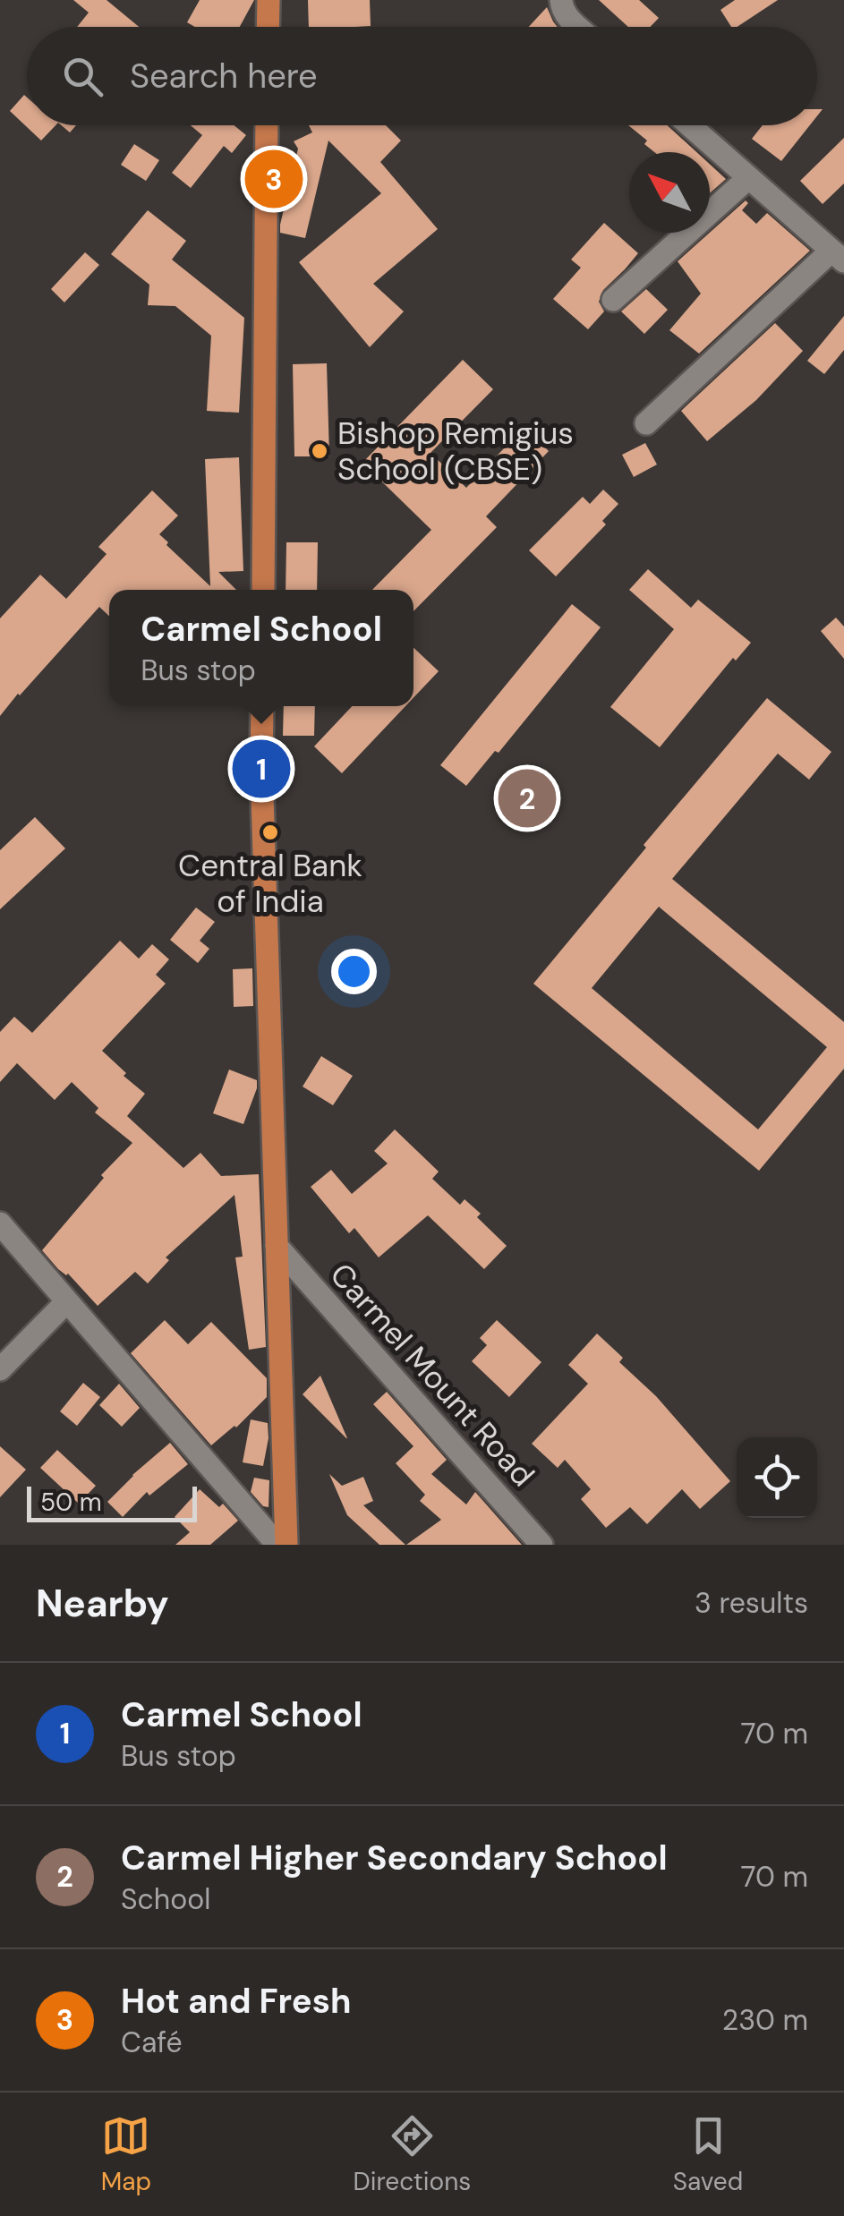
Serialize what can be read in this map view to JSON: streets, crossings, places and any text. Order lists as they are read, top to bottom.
{
  "streets": {
    "street": ["Carmel Mount Road"]
  },
  "places": ["Bishop Remigius School (CBSE)", "Central Bank of India"],
  "scale_bar": "50 m",
  "north": "top left",
  "page": {
    "search": "Search here",
    "pins": ["3", "1", "2"],
    "popup": ["Carmel School", "Bus stop"],
    "scale": "50 m",
    "heading": ["Nearby", "3 results"],
    "list": [
      {
        "mark": "1",
        "name": "Carmel School",
        "note": "Bus stop",
        "value": "70 m"
      },
      {
        "mark": "2",
        "name": "Carmel Higher Secondary School",
        "note": "School",
        "value": "70 m"
      },
      {
        "mark": "3",
        "name": "Hot and Fresh",
        "note": "Café",
        "value": "230 m"
      }
    ],
    "nav": ["Map", "Directions", "Saved"]
  }
}
